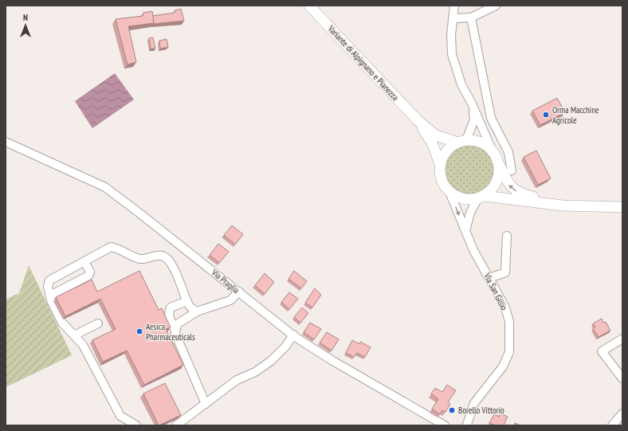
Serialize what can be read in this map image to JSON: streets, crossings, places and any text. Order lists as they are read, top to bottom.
{
  "streets": {
    "main road": ["Variante di Alpignano e Pianezza"],
    "street": ["Via Praglia", "Via San Gillio"]
  },
  "crossings": [
    ["Variante di Alpignano e Pianezza", "Via San Gillio"]
  ],
  "places": ["Orma Macchine Agricole", "Aesica Pharmaceuticals", "Borello Vittorio"],
  "north": "top"
}
